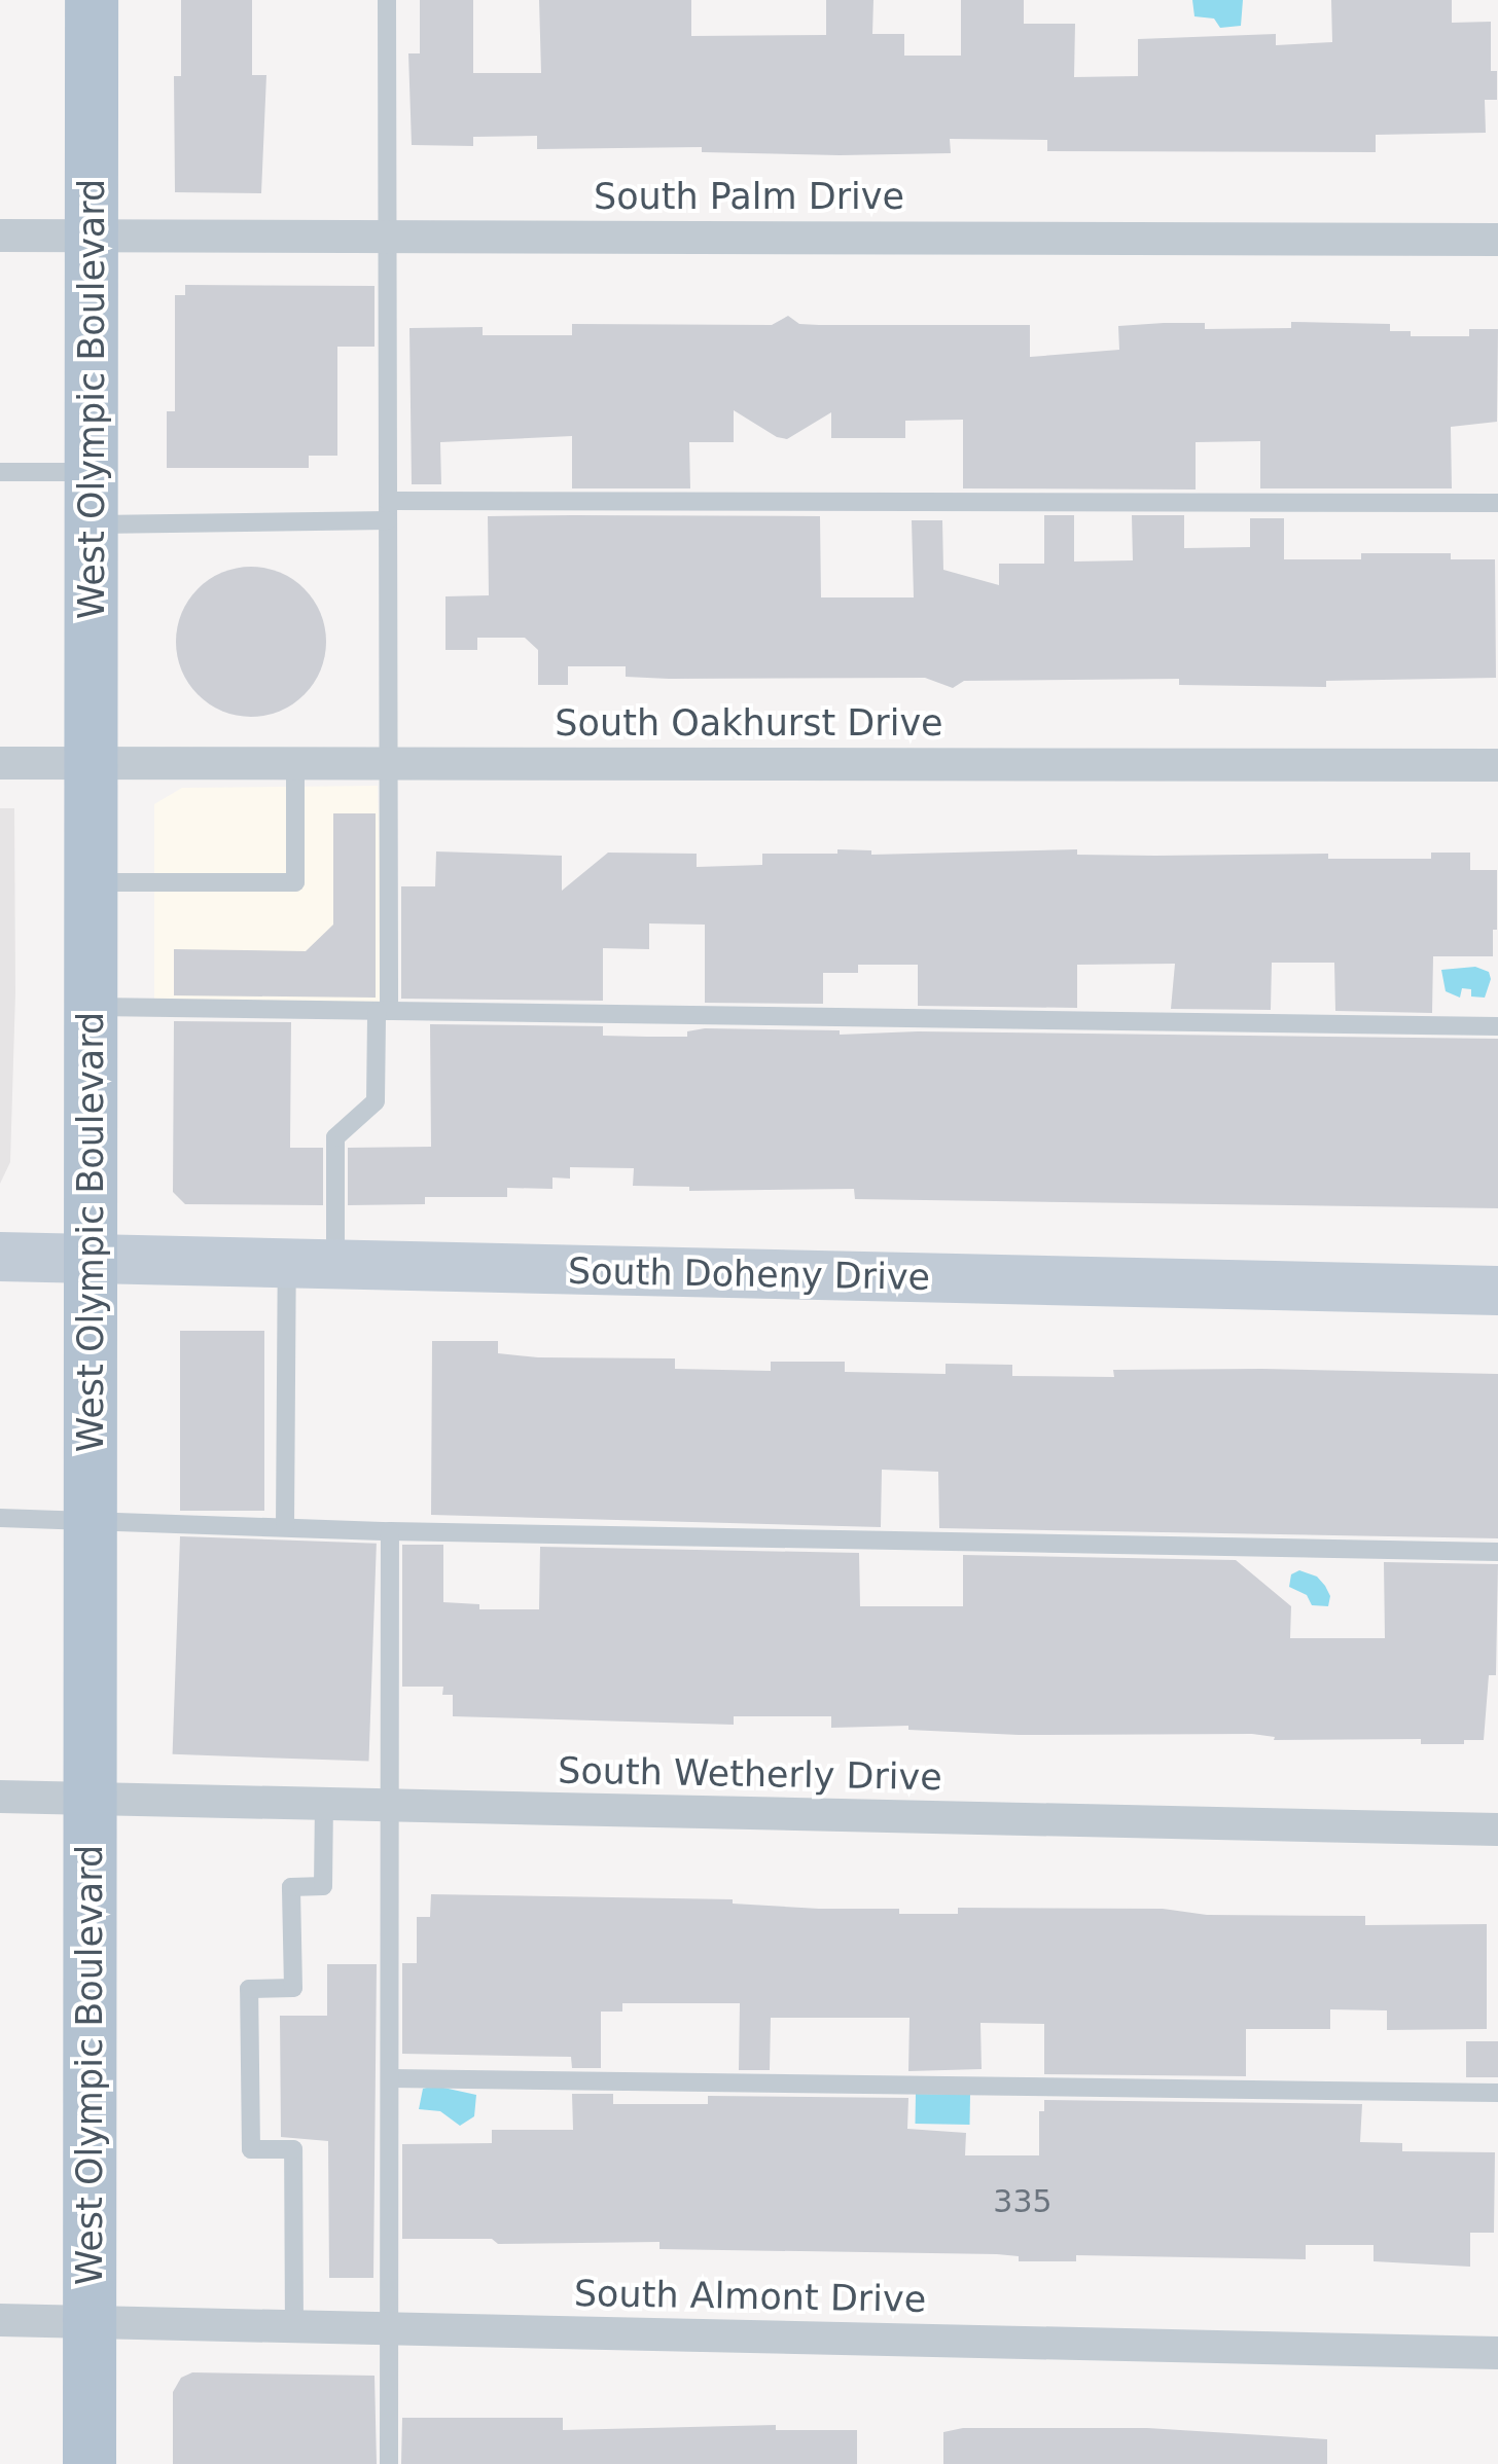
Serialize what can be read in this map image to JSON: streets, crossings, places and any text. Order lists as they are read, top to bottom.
{
  "streets": {
    "main road": ["West Olympic Boulevard"],
    "street": [
      "South Palm Drive",
      "South Oakhurst Drive",
      "South Doheny Drive",
      "South Wetherly Drive",
      "South Almont Drive"
    ]
  },
  "crossings": [
    ["South Palm Drive", "West Olympic Boulevard"],
    ["West Olympic Boulevard", "South Oakhurst Drive"],
    ["West Olympic Boulevard", "South Doheny Drive"],
    ["West Olympic Boulevard", "South Wetherly Drive"],
    ["West Olympic Boulevard", "South Almont Drive"]
  ],
  "house_numbers": ["335"]
}
